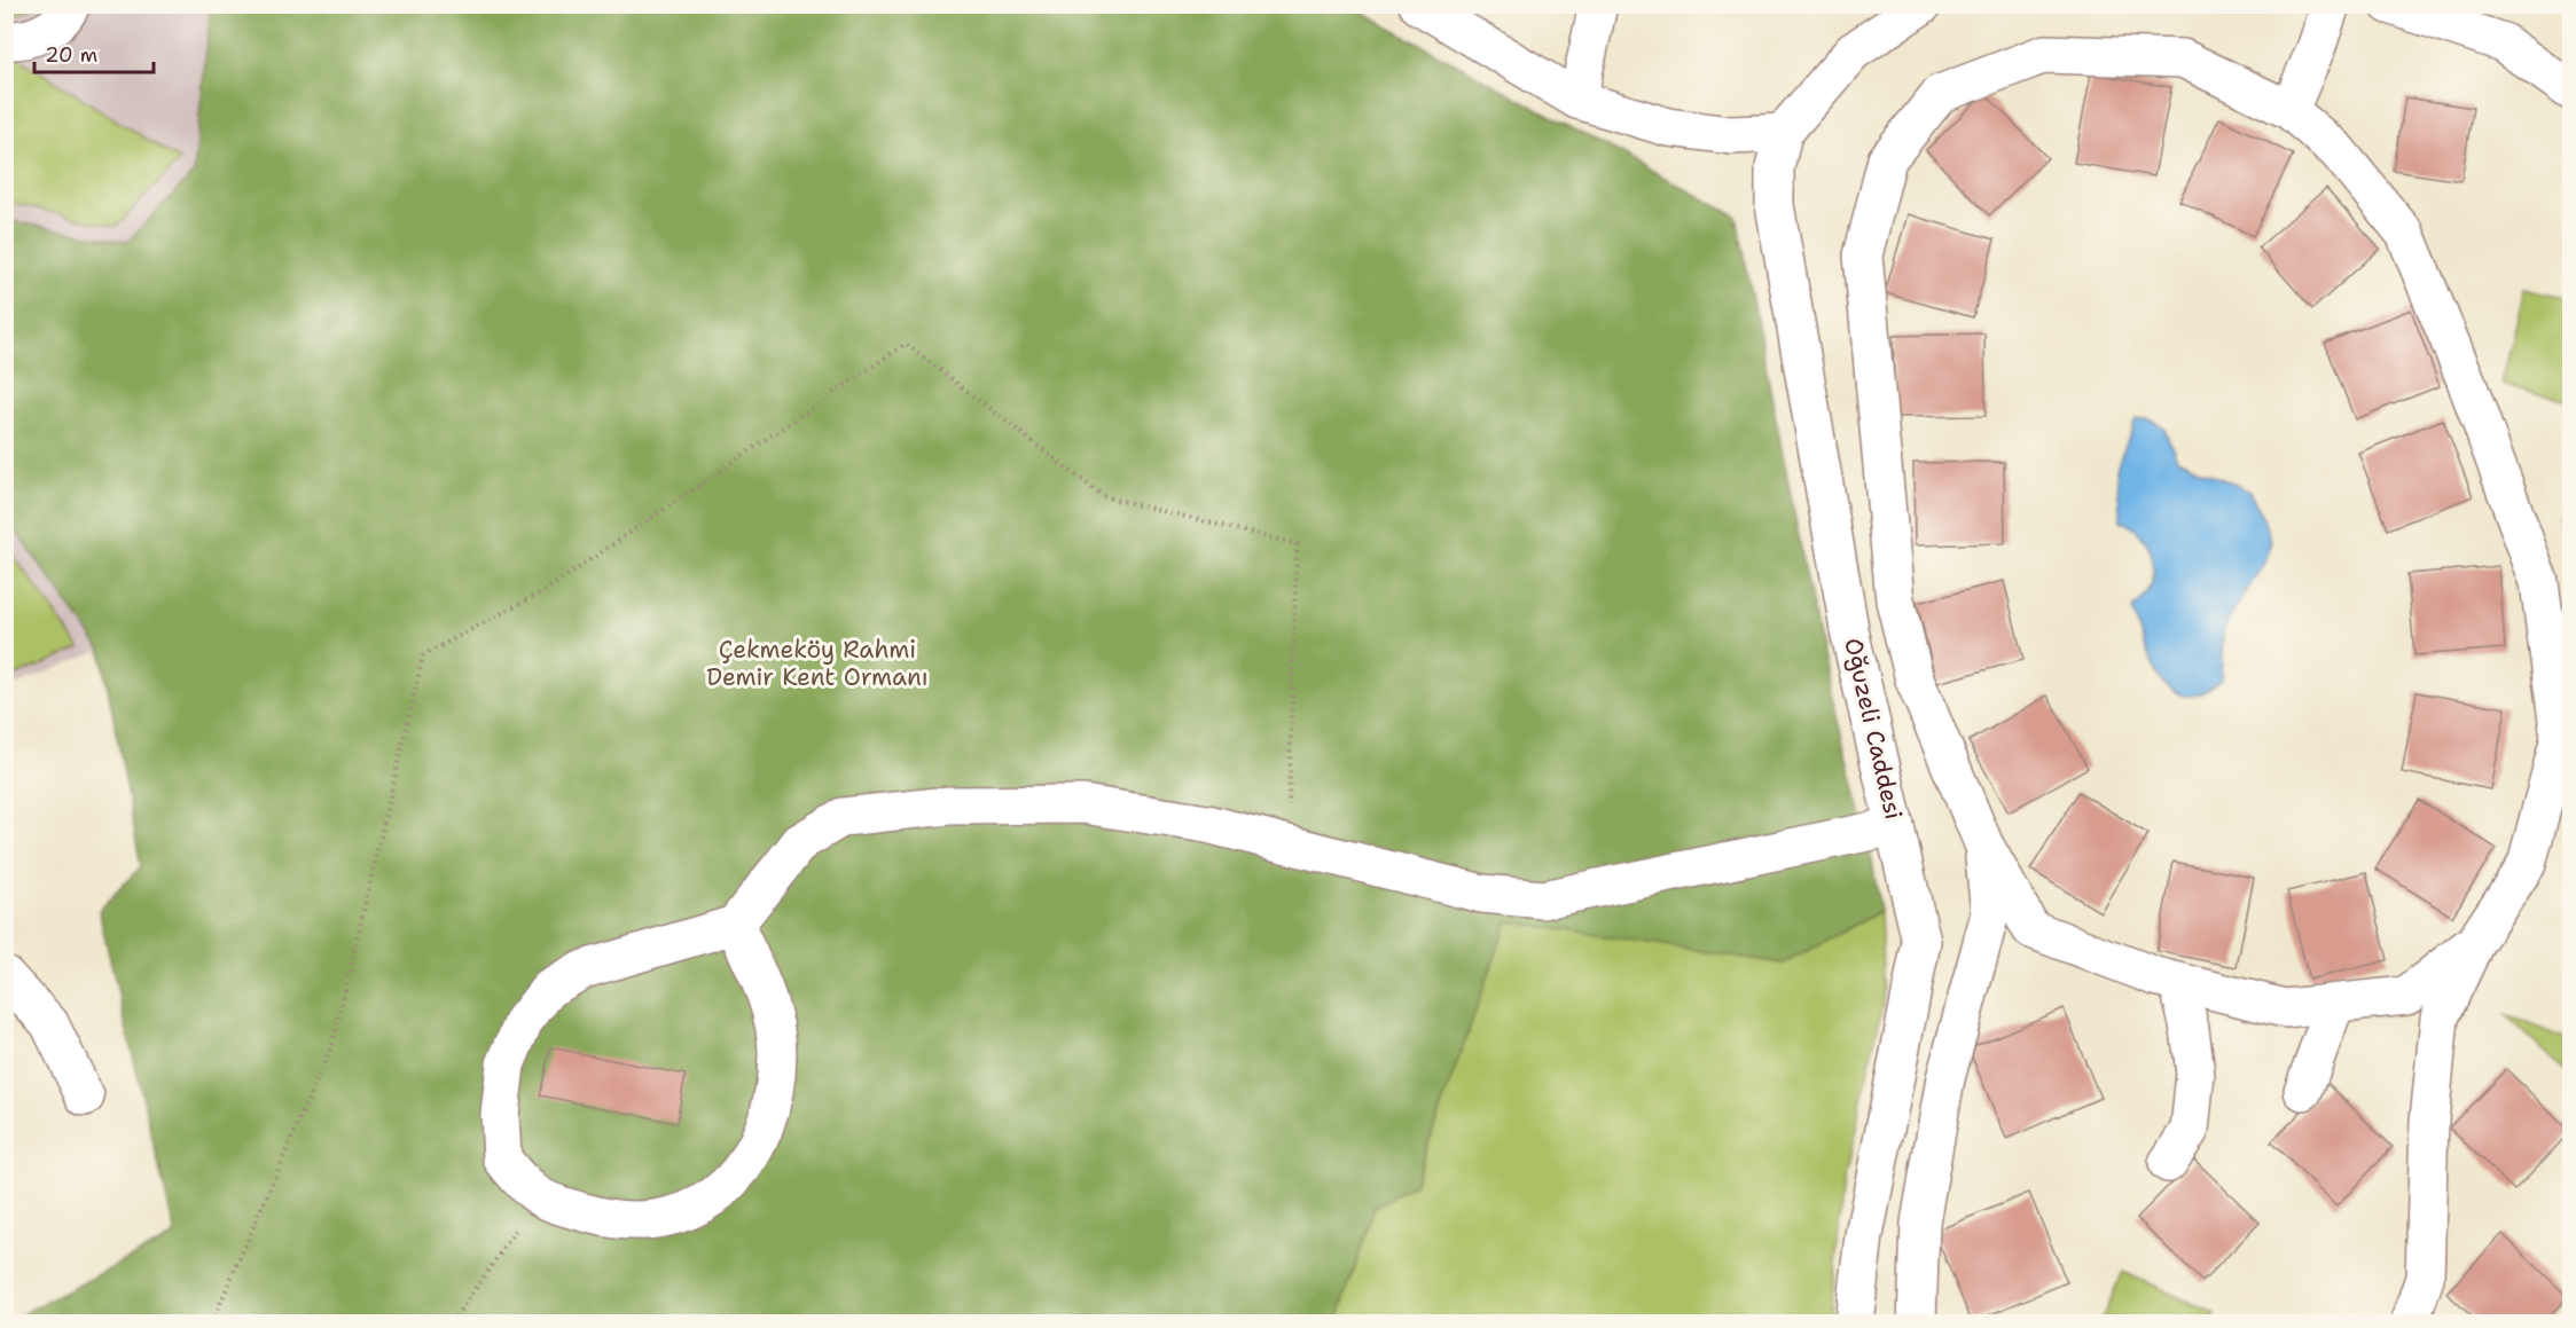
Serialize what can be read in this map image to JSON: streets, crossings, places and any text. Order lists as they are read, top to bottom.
{
  "streets": {
    "street": ["Oğuzeli Caddesi"]
  },
  "parks": ["Çekmeköy Rahmi Demir Kent Ormanı"],
  "scale_bar": "20 m"
}
